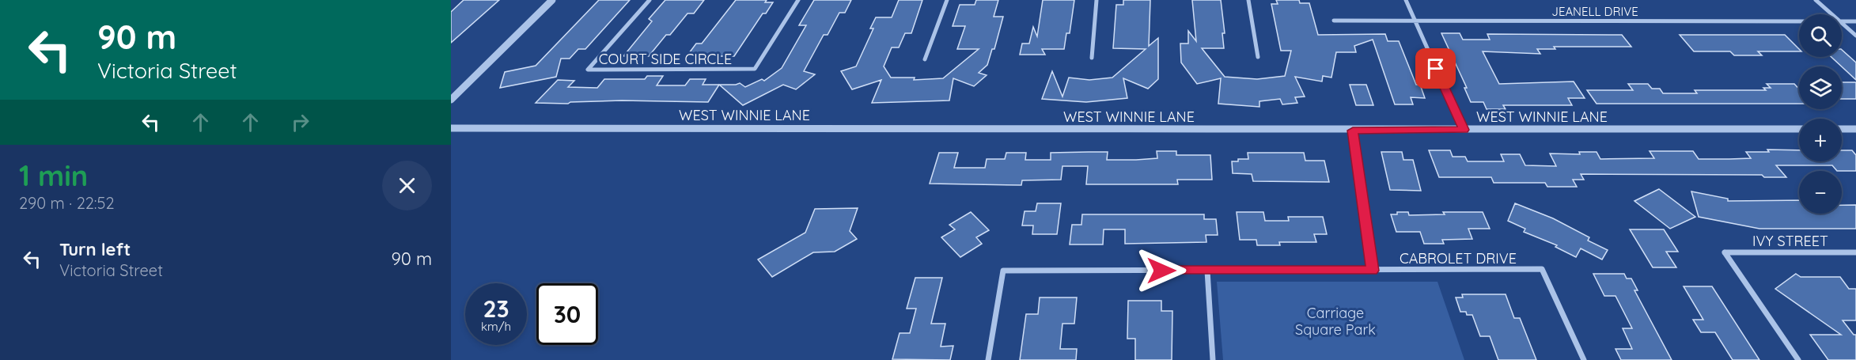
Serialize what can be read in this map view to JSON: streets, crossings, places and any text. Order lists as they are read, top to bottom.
{
  "streets": {
    "street": [
      "JEANELL DRIVE",
      "COURT SIDE CIRCLE",
      "WEST WINNIE LANE",
      "IVY STREET",
      "CABROLET DRIVE"
    ]
  },
  "parks": ["Carriage Square Park"],
  "page": {
    "turn": ["90 m", "Victoria Street"],
    "map_buttons": ["+", "−"],
    "heading": ["1 min", "290 m · 22:52"],
    "list": [
      {
        "name": "Turn left",
        "note": "Victoria Street",
        "value": "90 m"
      }
    ],
    "speed": "23 km/h",
    "limit": "30"
  }
}
